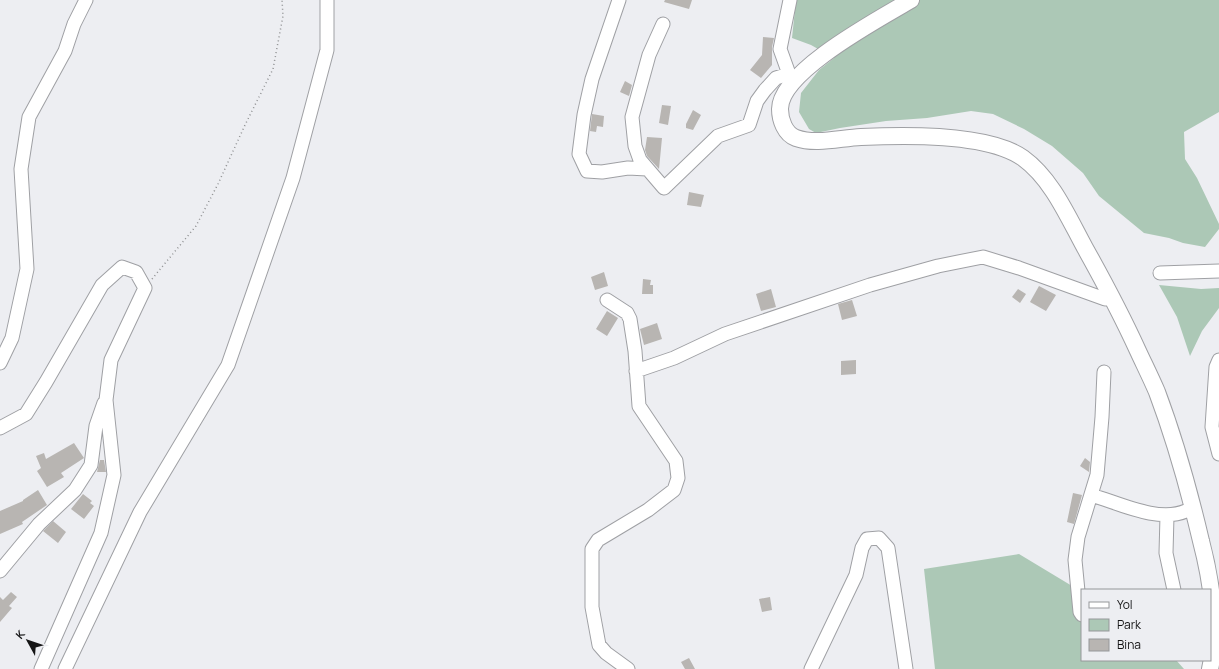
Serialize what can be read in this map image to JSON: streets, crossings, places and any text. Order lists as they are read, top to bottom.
{
  "legend": ["Yol", "Park", "Bina"],
  "north": "top left"
}
